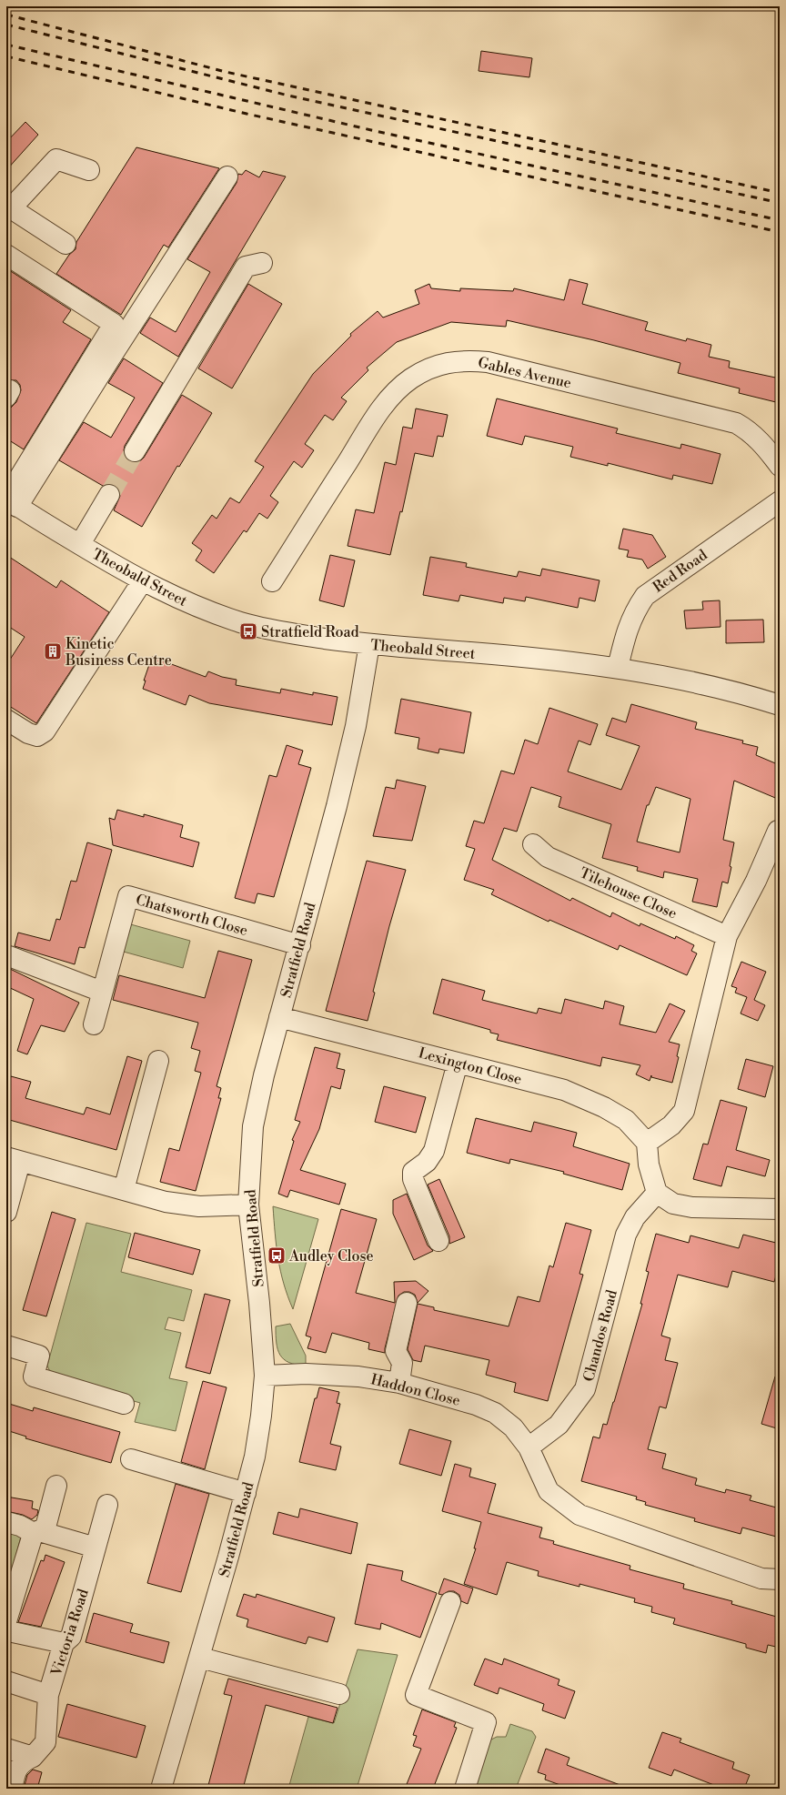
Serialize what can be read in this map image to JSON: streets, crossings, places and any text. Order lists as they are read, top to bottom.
{
  "streets": {
    "street": [
      "Gables Avenue",
      "Red Road",
      "Theobald Street",
      "Tilehouse Close",
      "Chatsworth Close",
      "Stratfield Road",
      "Lexington Close",
      "Chandos Road",
      "Haddon Close",
      "Victoria Road"
    ]
  },
  "crossings": [
    ["Red Road", "Theobald Street"],
    ["Theobald Street", "Stratfield Road"],
    ["Chatsworth Close", "Stratfield Road"],
    ["Stratfield Road", "Lexington Close"],
    ["Stratfield Road", "Haddon Close"],
    ["Chandos Road", "Haddon Close"]
  ],
  "places": {
    "bus stop": ["Stratfield Road", "Audley Close"],
    "building": ["Kinetic Business Centre"]
  }
}
